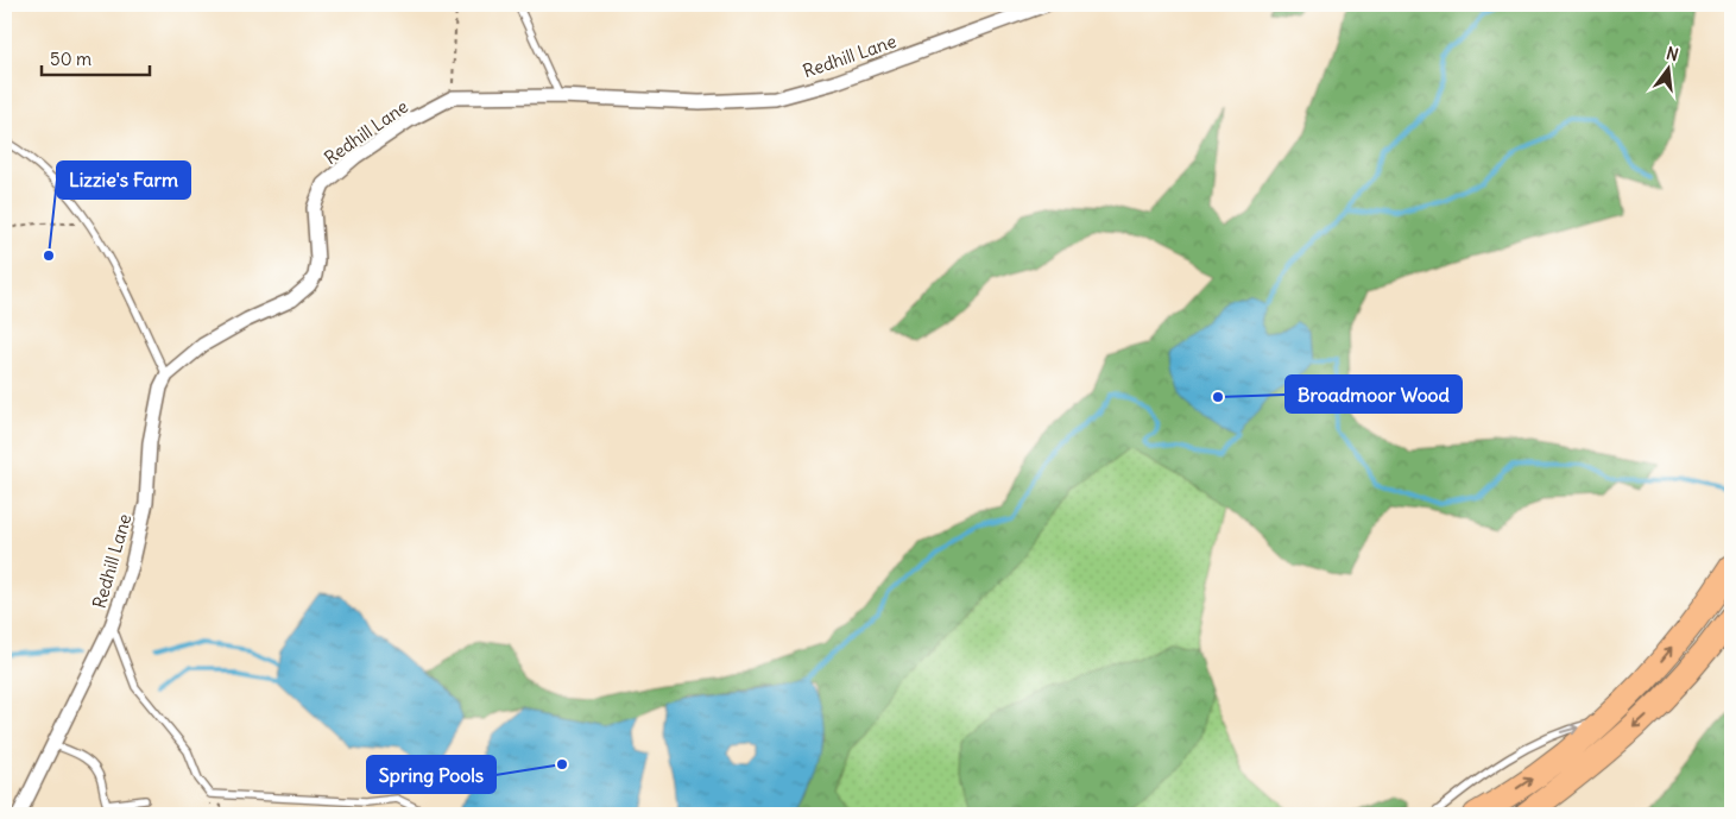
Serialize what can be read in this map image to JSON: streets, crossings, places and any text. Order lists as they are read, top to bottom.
{
  "streets": {
    "street": ["Redhill Lane"]
  },
  "places": ["Lizzie's Farm", "Broadmoor Wood", "Spring Pools"],
  "scale_bar": "50 m",
  "north": "top"
}
